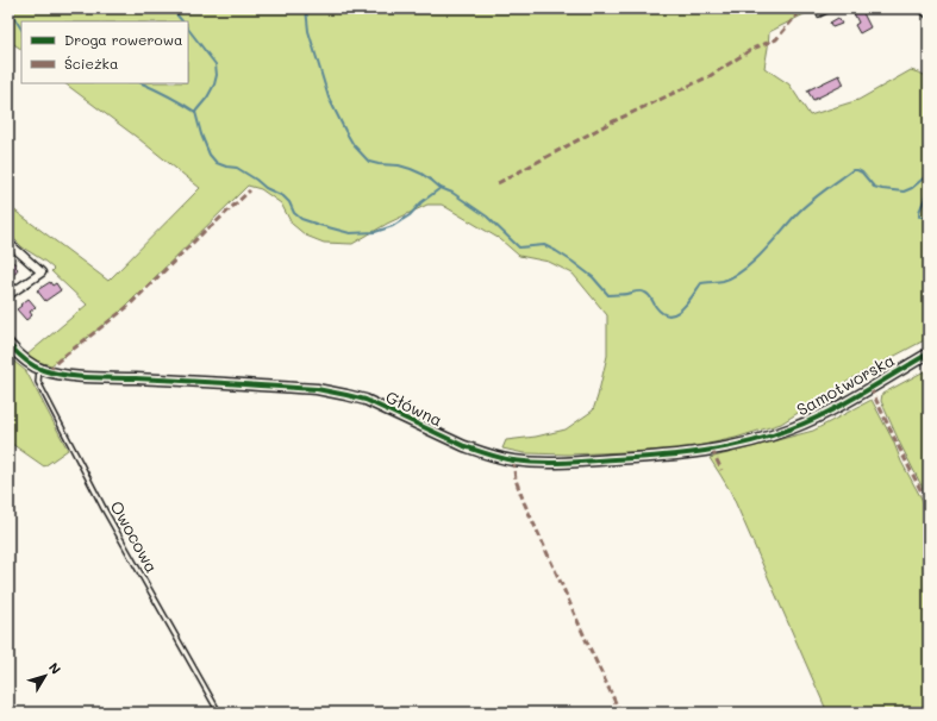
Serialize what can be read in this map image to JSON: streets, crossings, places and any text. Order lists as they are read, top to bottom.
{
  "streets": {
    "street": ["Samotworska", "Główna"],
    "lane": ["Owocowa"]
  },
  "crossings": [
    ["Samotworska", "Główna"],
    ["Główna", "Owocowa"]
  ],
  "legend": ["Droga rowerowa", "Ścieżka"],
  "north": "top right"
}
